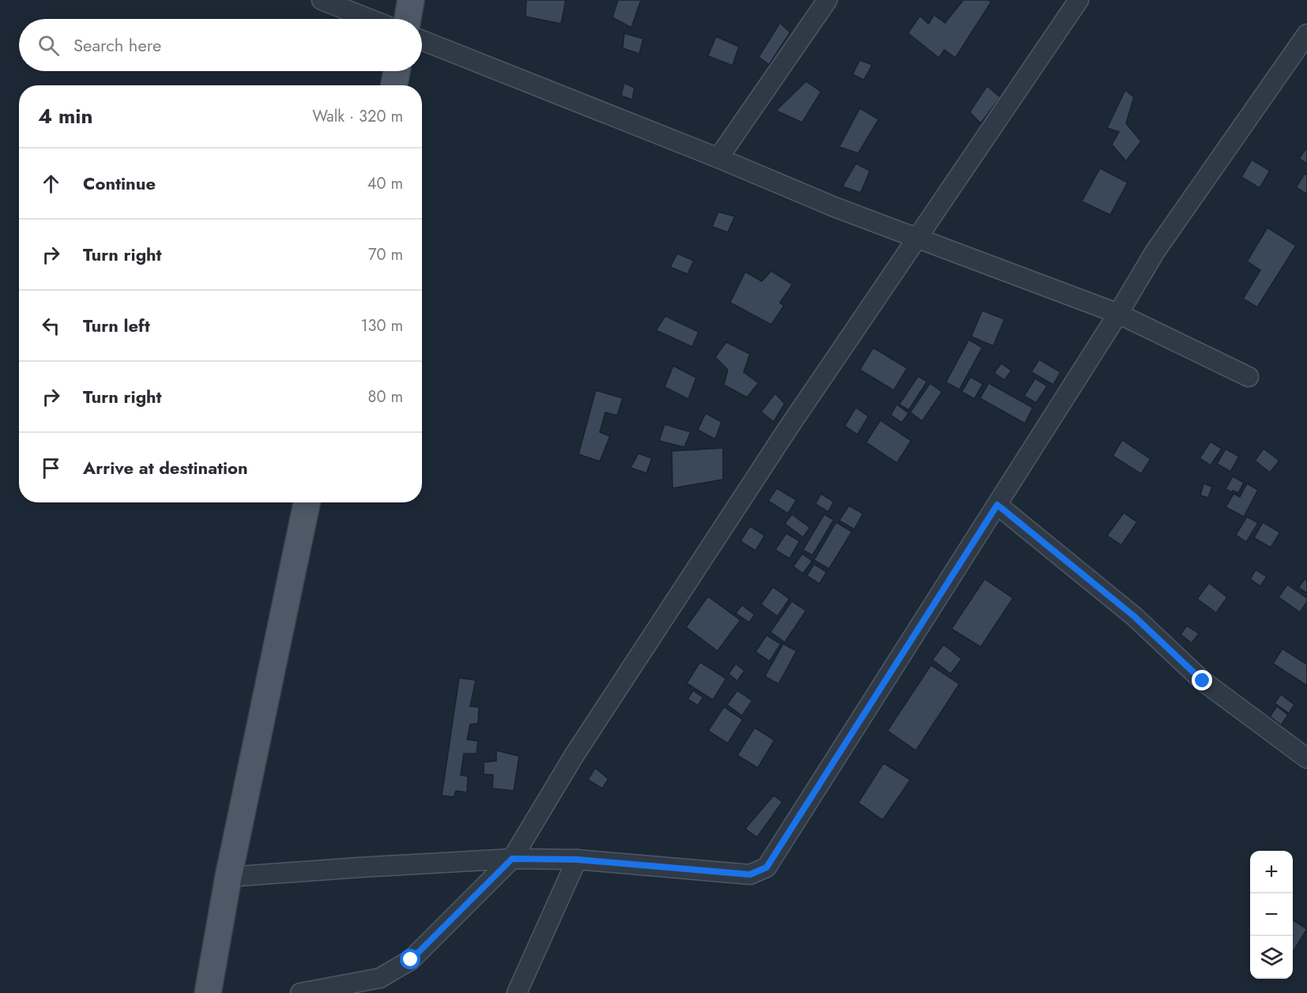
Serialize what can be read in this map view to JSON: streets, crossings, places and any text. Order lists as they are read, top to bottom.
{
  "page": {
    "search": "Search here",
    "heading": ["4 min", "Walk · 320 m"],
    "list": [
      ["Continue", "40 m"],
      ["Turn right", "70 m"],
      ["Turn left", "130 m"],
      ["Turn right", "80 m"],
      "Arrive at destination"
    ],
    "map_buttons": ["+", "−"]
  }
}
